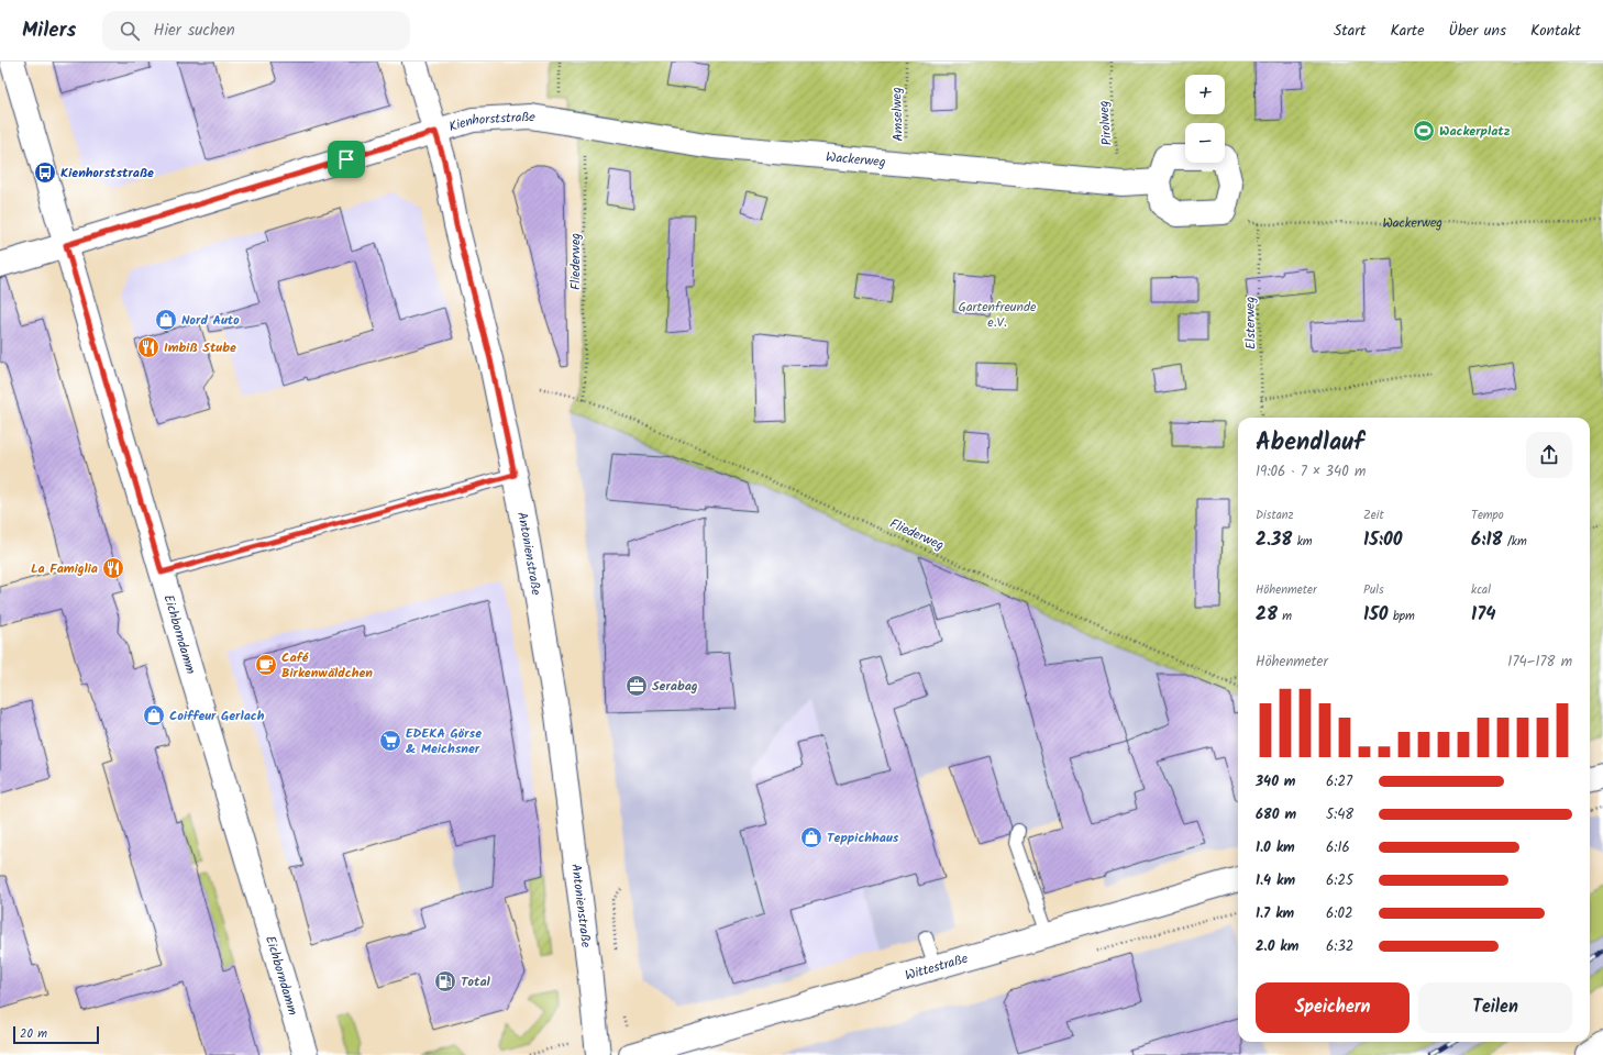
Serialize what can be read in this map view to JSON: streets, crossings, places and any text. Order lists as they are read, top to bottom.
{
  "streets": {
    "main road": [
      "Kienhorststraße",
      "Wackerweg",
      "Antonienstraße",
      "Eichborndamm",
      "Wittestraße"
    ],
    "path": [
      "Amselweg",
      "Pirolweg",
      "Fliederweg",
      "Elsterweg"
    ]
  },
  "crossings": [
    ["Amselweg", "Wackerweg"],
    ["Pirolweg", "Wackerweg"],
    ["Kienhorststraße", "Wackerweg"],
    ["Kienhorststraße", "Antonienstraße"],
    ["Kienhorststraße", "Eichborndamm"],
    ["Wackerweg", "Fliederweg"],
    ["Wackerweg", "Elsterweg"]
  ],
  "parks": ["Gartenfreunde e.V."],
  "places": {
    "sports": ["Wackerplatz"],
    "bus stop": ["Kienhorststraße"],
    "shop": ["Nord Auto", "Coiffeur Gerlach", "Teppichhaus"],
    "restaurant": ["Imbiß Stube", "La Famiglia"],
    "cafe": ["Café Birkenwäldchen"],
    "office": ["Serabag"],
    "supermarket": ["EDEKA Görse & Meichsner"],
    "fuel station": ["Total"]
  },
  "scale_bar": "20 m",
  "page": {
    "header": "Milers",
    "search": "Hier suchen",
    "nav": [
      "Start",
      "Karte",
      "Über uns",
      "Kontakt"
    ],
    "map_buttons": ["+", "−"],
    "heading": ["Abendlauf", "19:06 · 7 × 340 m"],
    "stats": [
      ["Distanz", "2.38 km"],
      ["Zeit", "15:00"],
      ["Tempo", "6:18 /km"],
      ["Höhenmeter", "28 m"],
      ["Puls", "150 bpm"],
      ["kcal", "174"]
    ],
    "chart": ["Höhenmeter", "174–178 m"],
    "list": [
      {
        "name": "340 m",
        "note": "6:27"
      },
      {
        "name": "680 m",
        "note": "5:48"
      },
      {
        "name": "1.0 km",
        "note": "6:16"
      },
      {
        "name": "1.4 km",
        "note": "6:25"
      },
      {
        "name": "1.7 km",
        "note": "6:02"
      },
      {
        "name": "2.0 km",
        "note": "6:32"
      }
    ],
    "buttons": ["Speichern", "Teilen"],
    "scale": "20 m"
  }
}
